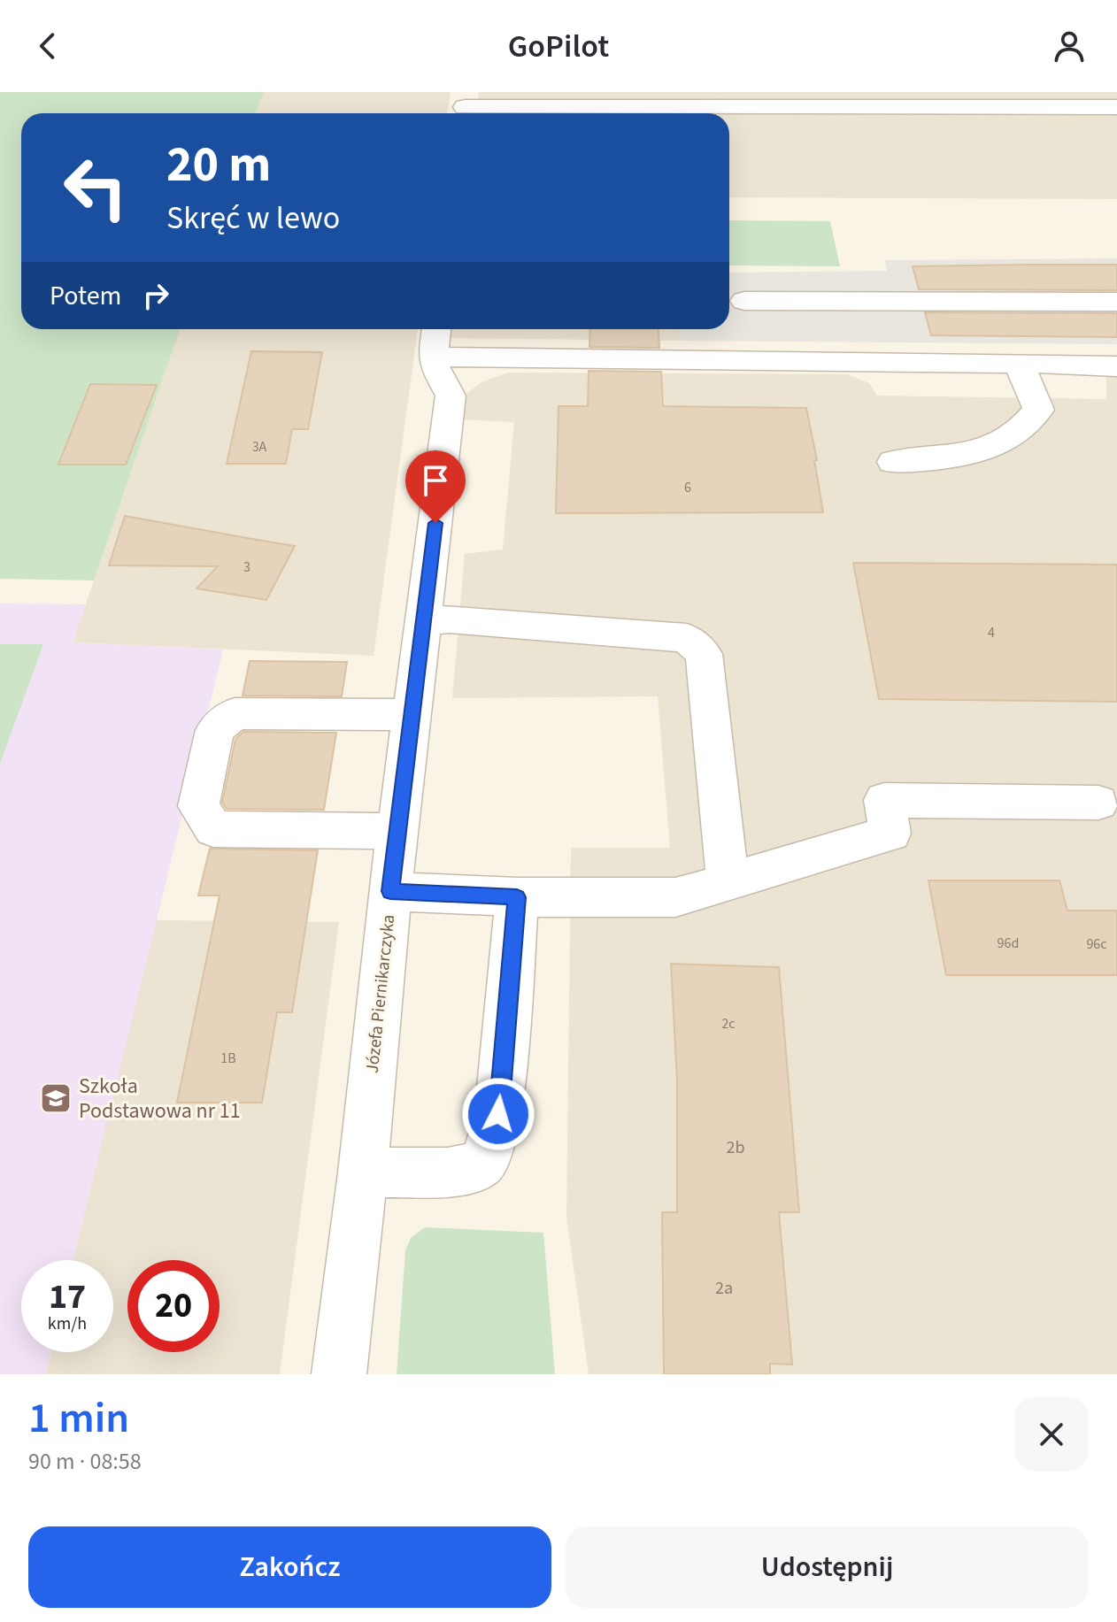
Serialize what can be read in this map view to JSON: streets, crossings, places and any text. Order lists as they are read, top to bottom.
{
  "streets": {
    "street": ["Józefa Piernikarczyka"]
  },
  "places": {
    "school or university": ["Szkoła Podstawowa nr 11"]
  },
  "house_numbers": [
    "3A",
    "6",
    "3",
    "4",
    "96d",
    "96c",
    "2c",
    "1B",
    "2b",
    "2a"
  ],
  "page": {
    "header": "GoPilot",
    "turn": ["20 m", "Skręć w lewo"],
    "then": "Potem",
    "speed": "17 km/h",
    "limit": "20",
    "heading": ["1 min", "90 m · 08:58"],
    "buttons": ["Zakończ", "Udostępnij"]
  }
}
